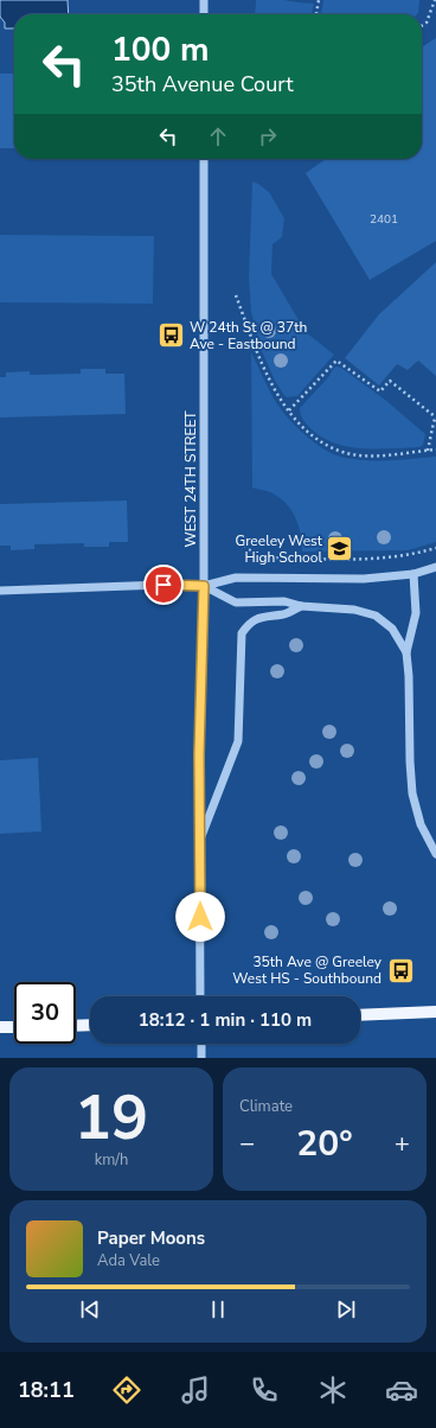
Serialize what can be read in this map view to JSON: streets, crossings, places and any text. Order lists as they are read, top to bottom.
{
  "streets": {
    "street": ["WEST 24TH STREET"]
  },
  "places": {
    "bus stop": ["W 24th St @ 37th Ave - Eastbound", "35th Ave @ Greeley West HS - Southbound"],
    "school or university": ["Greeley West High School"]
  },
  "house_numbers": ["2401"],
  "page": {
    "turn": ["100 m", "35th Avenue Court"],
    "limit": "30",
    "trip": "18:12 · 1 min · 110 m",
    "tile": [
      ["19", "km/h"],
      "Climate"
    ],
    "heat": ["−", "20°", "+"],
    "song": ["Paper Moons", "Ada Vale"],
    "tabs": "18:11"
  }
}
